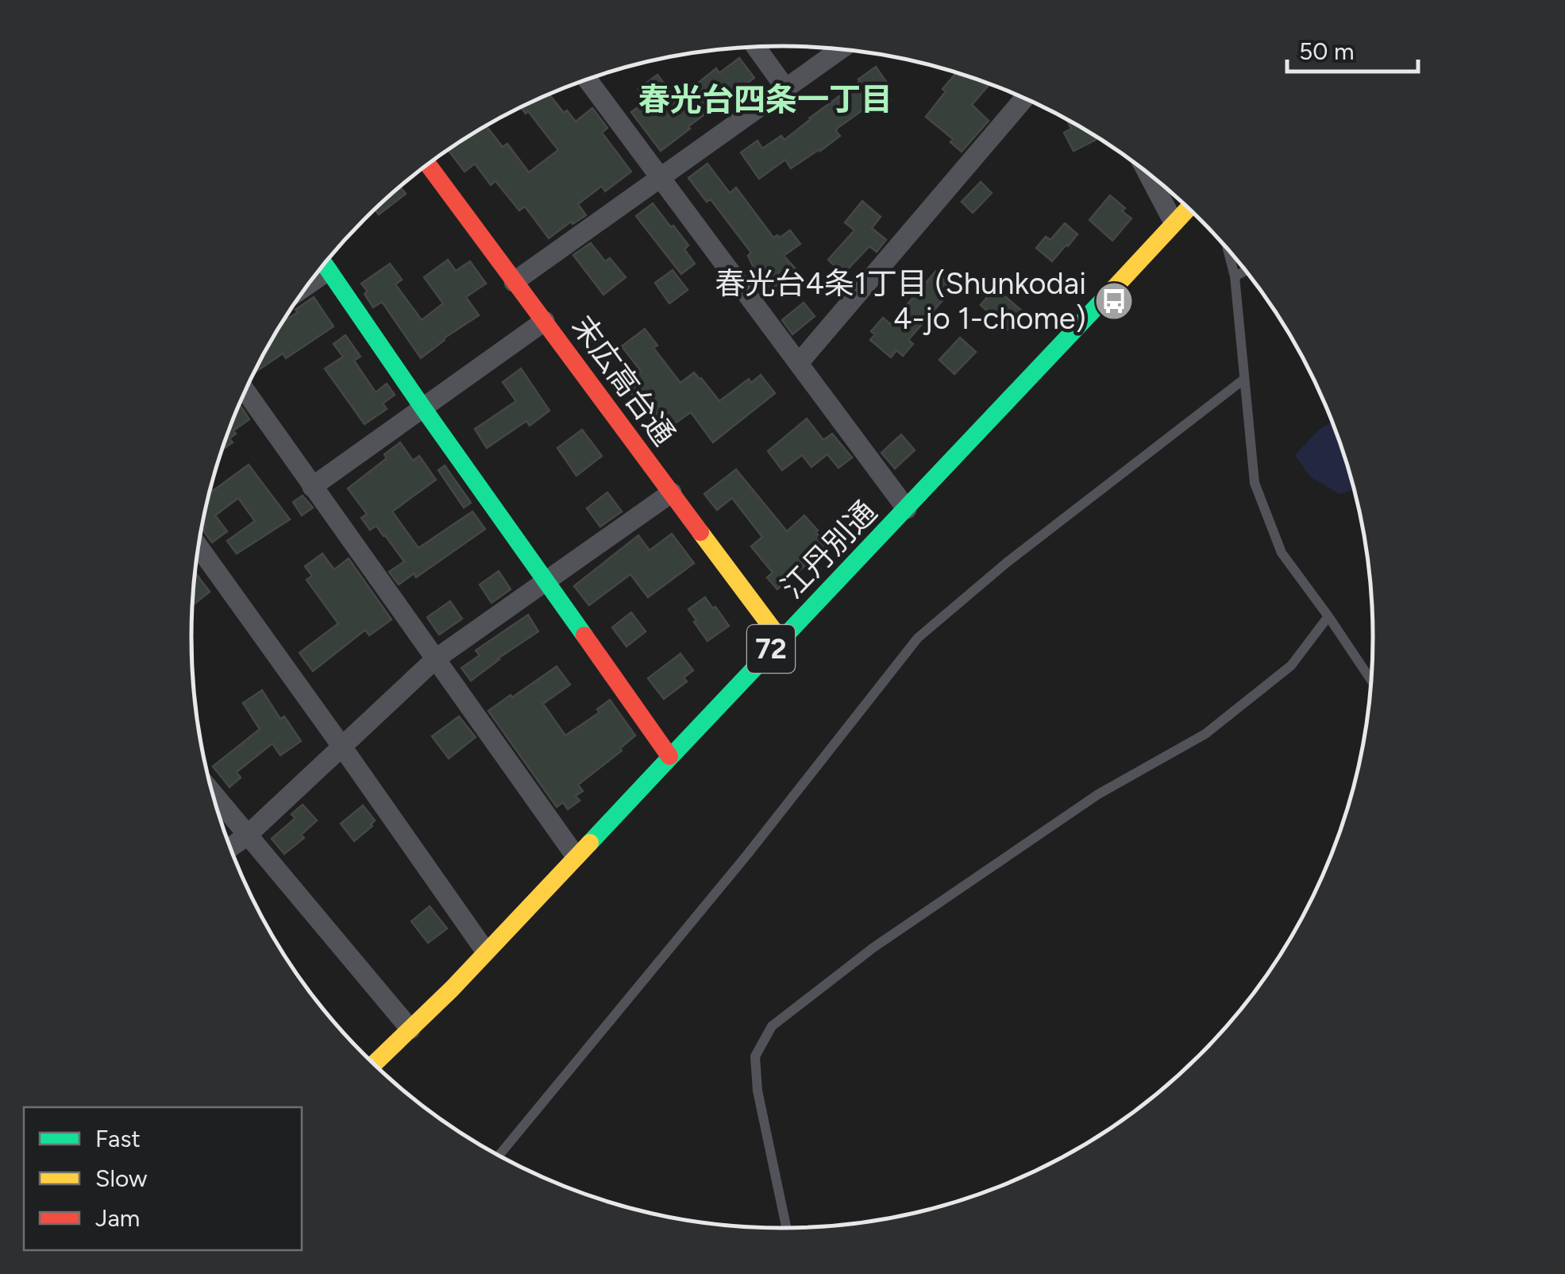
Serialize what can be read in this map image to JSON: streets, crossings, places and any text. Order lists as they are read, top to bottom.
{
  "streets": {
    "main road": ["末広高台通", "江丹別通", "72"]
  },
  "crossings": [
    ["末広高台通", "江丹別通"]
  ],
  "districts": ["春光台四条一丁目"],
  "places": {
    "bus stop": ["春光台4条1丁目 (Shunkodai 4-jo 1-chome)"]
  },
  "legend": ["Fast", "Slow", "Jam"],
  "scale_bar": "50 m"
}
